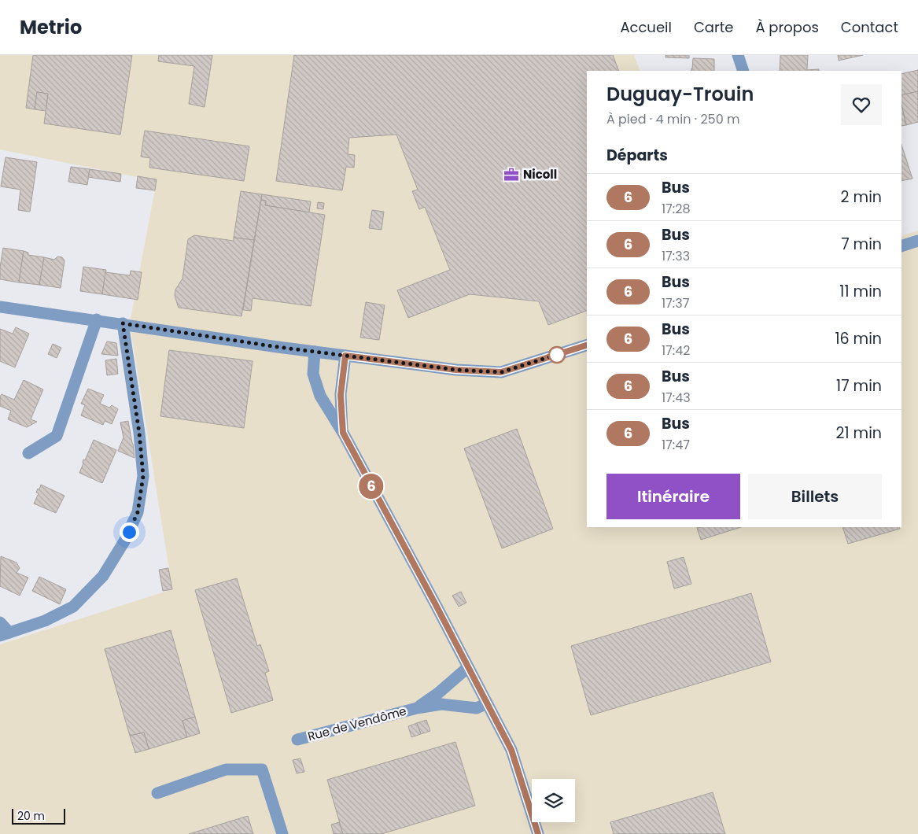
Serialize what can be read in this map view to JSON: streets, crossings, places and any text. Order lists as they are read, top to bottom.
{
  "streets": {
    "street": ["Rue de Vendôme"]
  },
  "places": {
    "office": ["Nicoll"]
  },
  "lines": ["bus line 6"],
  "scale_bar": "20 m",
  "page": {
    "header": "Metrio",
    "nav": [
      "Accueil",
      "Carte",
      "À propos",
      "Contact"
    ],
    "on_map": "6",
    "heading": [
      ["Duguay-Trouin", "À pied · 4 min · 250 m"],
      "Départs"
    ],
    "list": [
      {
        "mark": "6",
        "name": "Bus",
        "note": "17:28",
        "value": "2 min"
      },
      {
        "mark": "6",
        "name": "Bus",
        "note": "17:33",
        "value": "7 min"
      },
      {
        "mark": "6",
        "name": "Bus",
        "note": "17:37",
        "value": "11 min"
      },
      {
        "mark": "6",
        "name": "Bus",
        "note": "17:42",
        "value": "16 min"
      },
      {
        "mark": "6",
        "name": "Bus",
        "note": "17:43",
        "value": "17 min"
      },
      {
        "mark": "6",
        "name": "Bus",
        "note": "17:47",
        "value": "21 min"
      }
    ],
    "buttons": ["Itinéraire", "Billets"],
    "scale": "20 m"
  }
}
